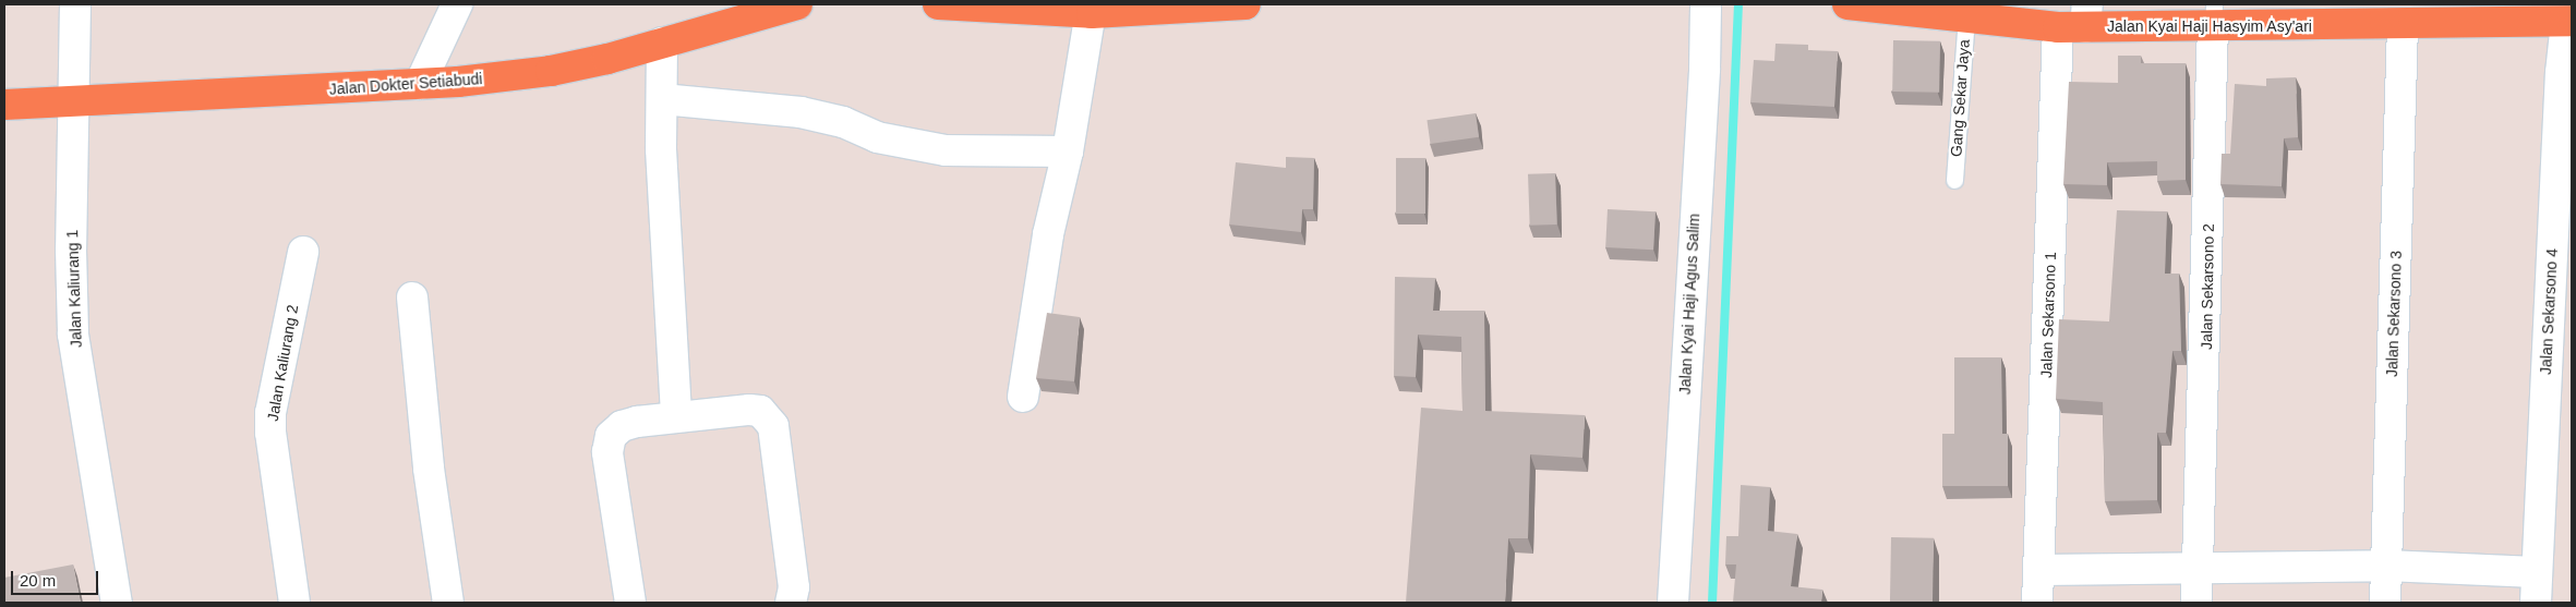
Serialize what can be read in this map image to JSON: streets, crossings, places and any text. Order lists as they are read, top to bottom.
{
  "streets": {
    "highway": ["Jalan Kyai Haji Hasyim Asy'ari", "Jalan Dokter Setiabudi"],
    "street": [
      "Jalan Sekarsono 2",
      "Jalan Kaliurang 1",
      "Jalan Kyai Haji Agus Salim",
      "Jalan Sekarsono 4",
      "Jalan Sekarsono 3",
      "Jalan Sekarsono 1",
      "Jalan Kaliurang 2"
    ],
    "lane": ["Gang Sekar Jaya"]
  },
  "crossings": [
    ["Jalan Kyai Haji Hasyim Asy'ari", "Gang Sekar Jaya"],
    ["Jalan Kyai Haji Hasyim Asy'ari", "Jalan Sekarsono 2"],
    ["Jalan Kyai Haji Hasyim Asy'ari", "Jalan Sekarsono 4"],
    ["Jalan Kyai Haji Hasyim Asy'ari", "Jalan Sekarsono 3"],
    ["Jalan Kyai Haji Hasyim Asy'ari", "Jalan Sekarsono 1"],
    ["Jalan Dokter Setiabudi", "Jalan Kaliurang 1"]
  ],
  "scale_bar": "20 m"
}
